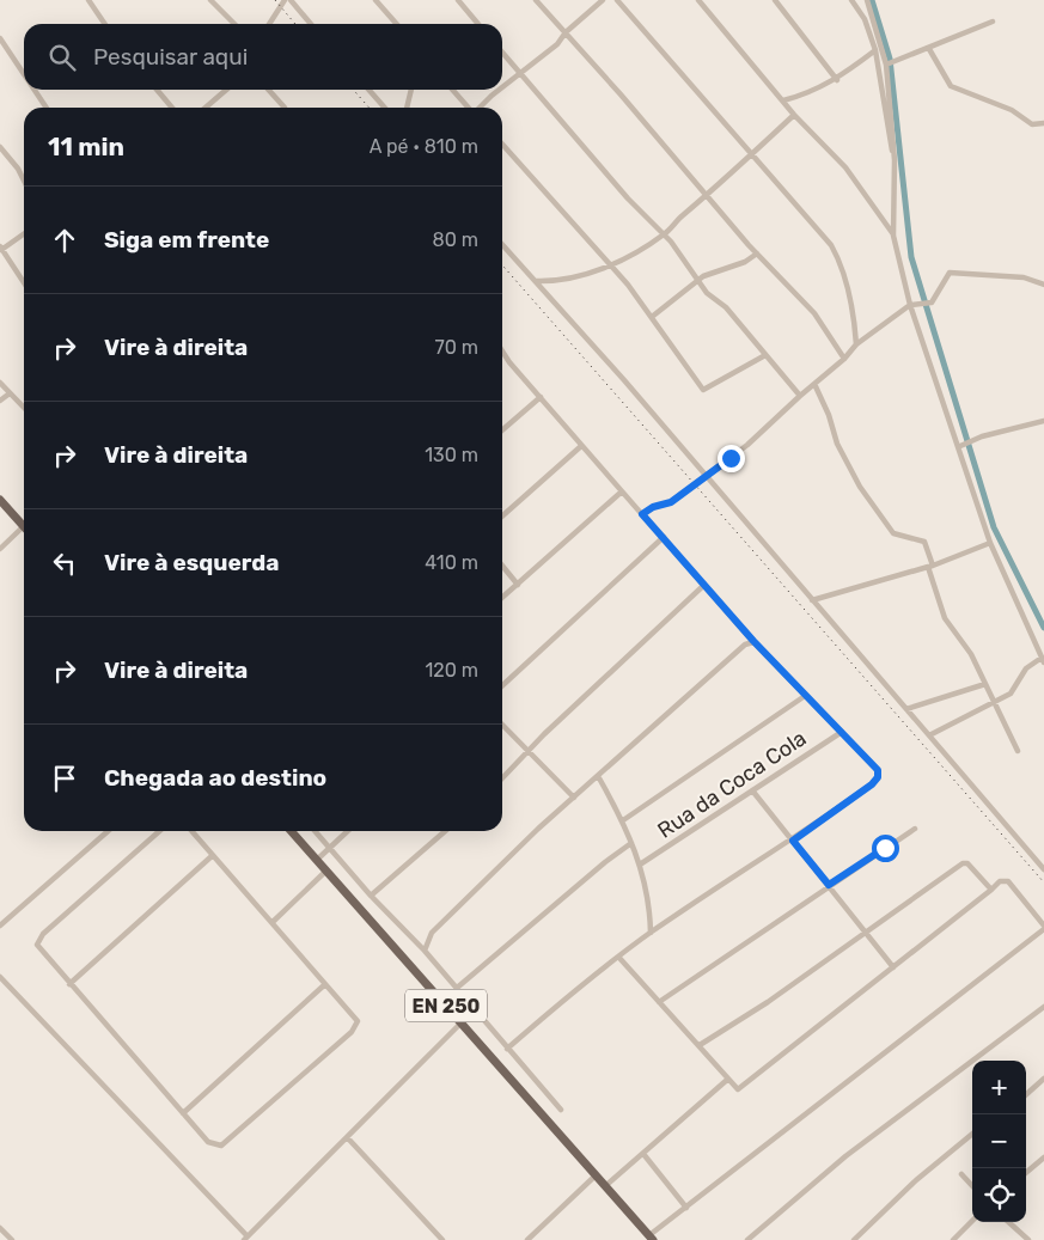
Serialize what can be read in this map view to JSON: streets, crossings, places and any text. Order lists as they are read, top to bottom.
{
  "streets": {
    "main road": ["EN 250"],
    "street": ["Rua da Coca Cola"]
  },
  "page": {
    "search": "Pesquisar aqui",
    "heading": ["11 min", "A pé · 810 m"],
    "list": [
      ["Siga em frente", "80 m"],
      ["Vire à direita", "70 m"],
      ["Vire à direita", "130 m"],
      ["Vire à esquerda", "410 m"],
      ["Vire à direita", "120 m"],
      "Chegada ao destino"
    ],
    "map_buttons": ["+", "−"]
  }
}
